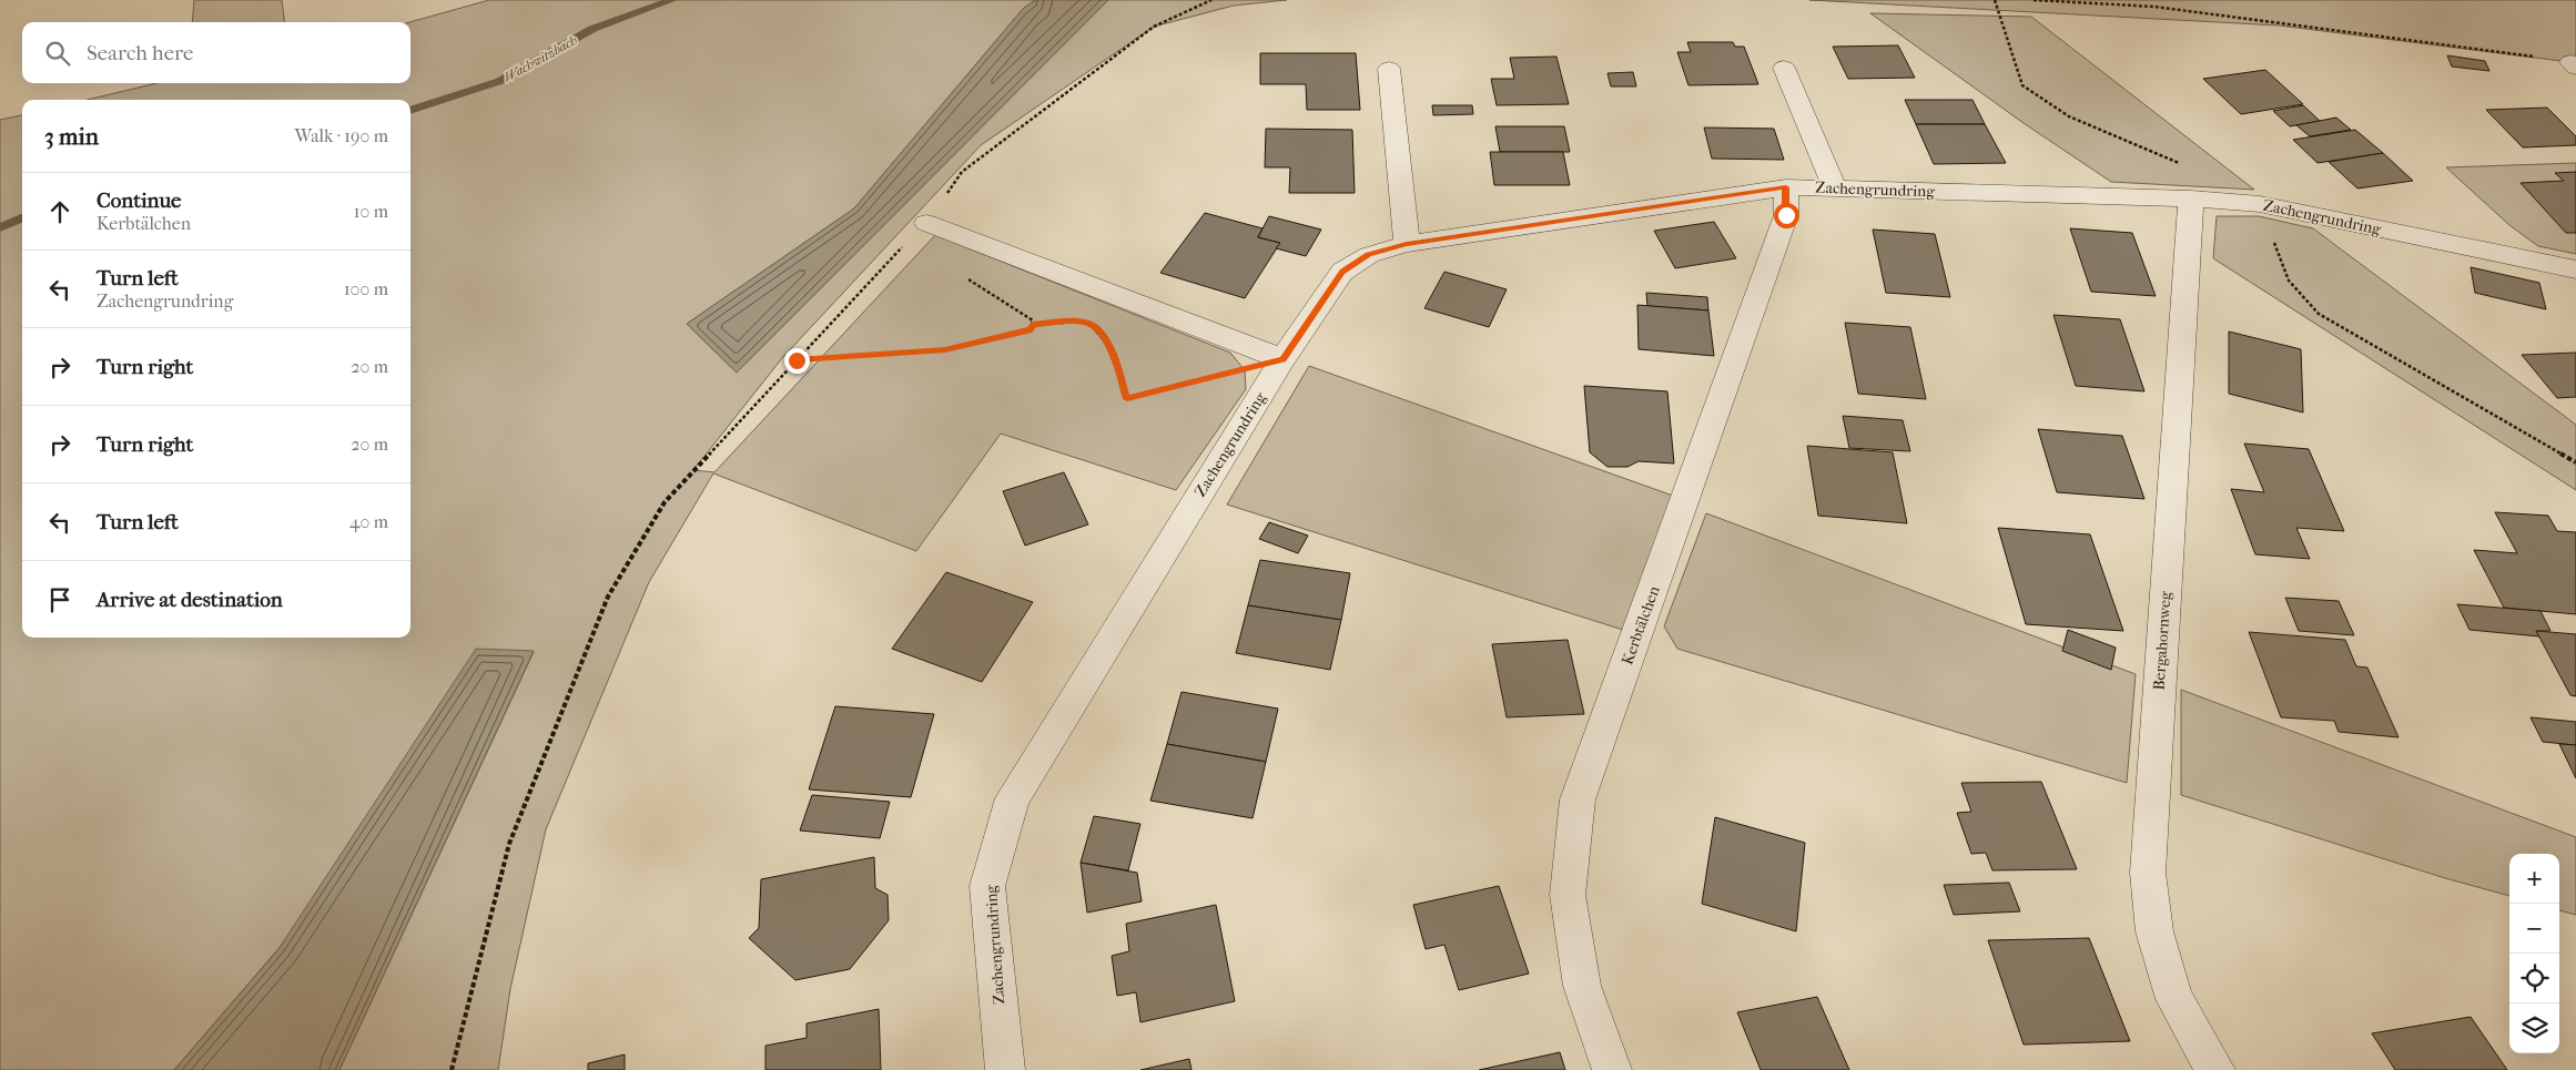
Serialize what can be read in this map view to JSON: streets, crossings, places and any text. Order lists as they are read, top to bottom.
{
  "streets": {
    "street": ["Zachengrundring", "Kerbtälchen", "Bergahornweg"]
  },
  "crossings": [
    ["Zachengrundring", "Kerbtälchen"],
    ["Zachengrundring", "Bergahornweg"]
  ],
  "water": ["Wachwitzbach"],
  "page": {
    "search": "Search here",
    "heading": ["3 min", "Walk · 190 m"],
    "list": [
      ["Continue", "Kerbtälchen", "10 m"],
      ["Turn left", "Zachengrundring", "100 m"],
      ["Turn right", "20 m"],
      ["Turn right", "20 m"],
      ["Turn left", "40 m"],
      "Arrive at destination"
    ],
    "map_buttons": ["+", "−"]
  }
}
